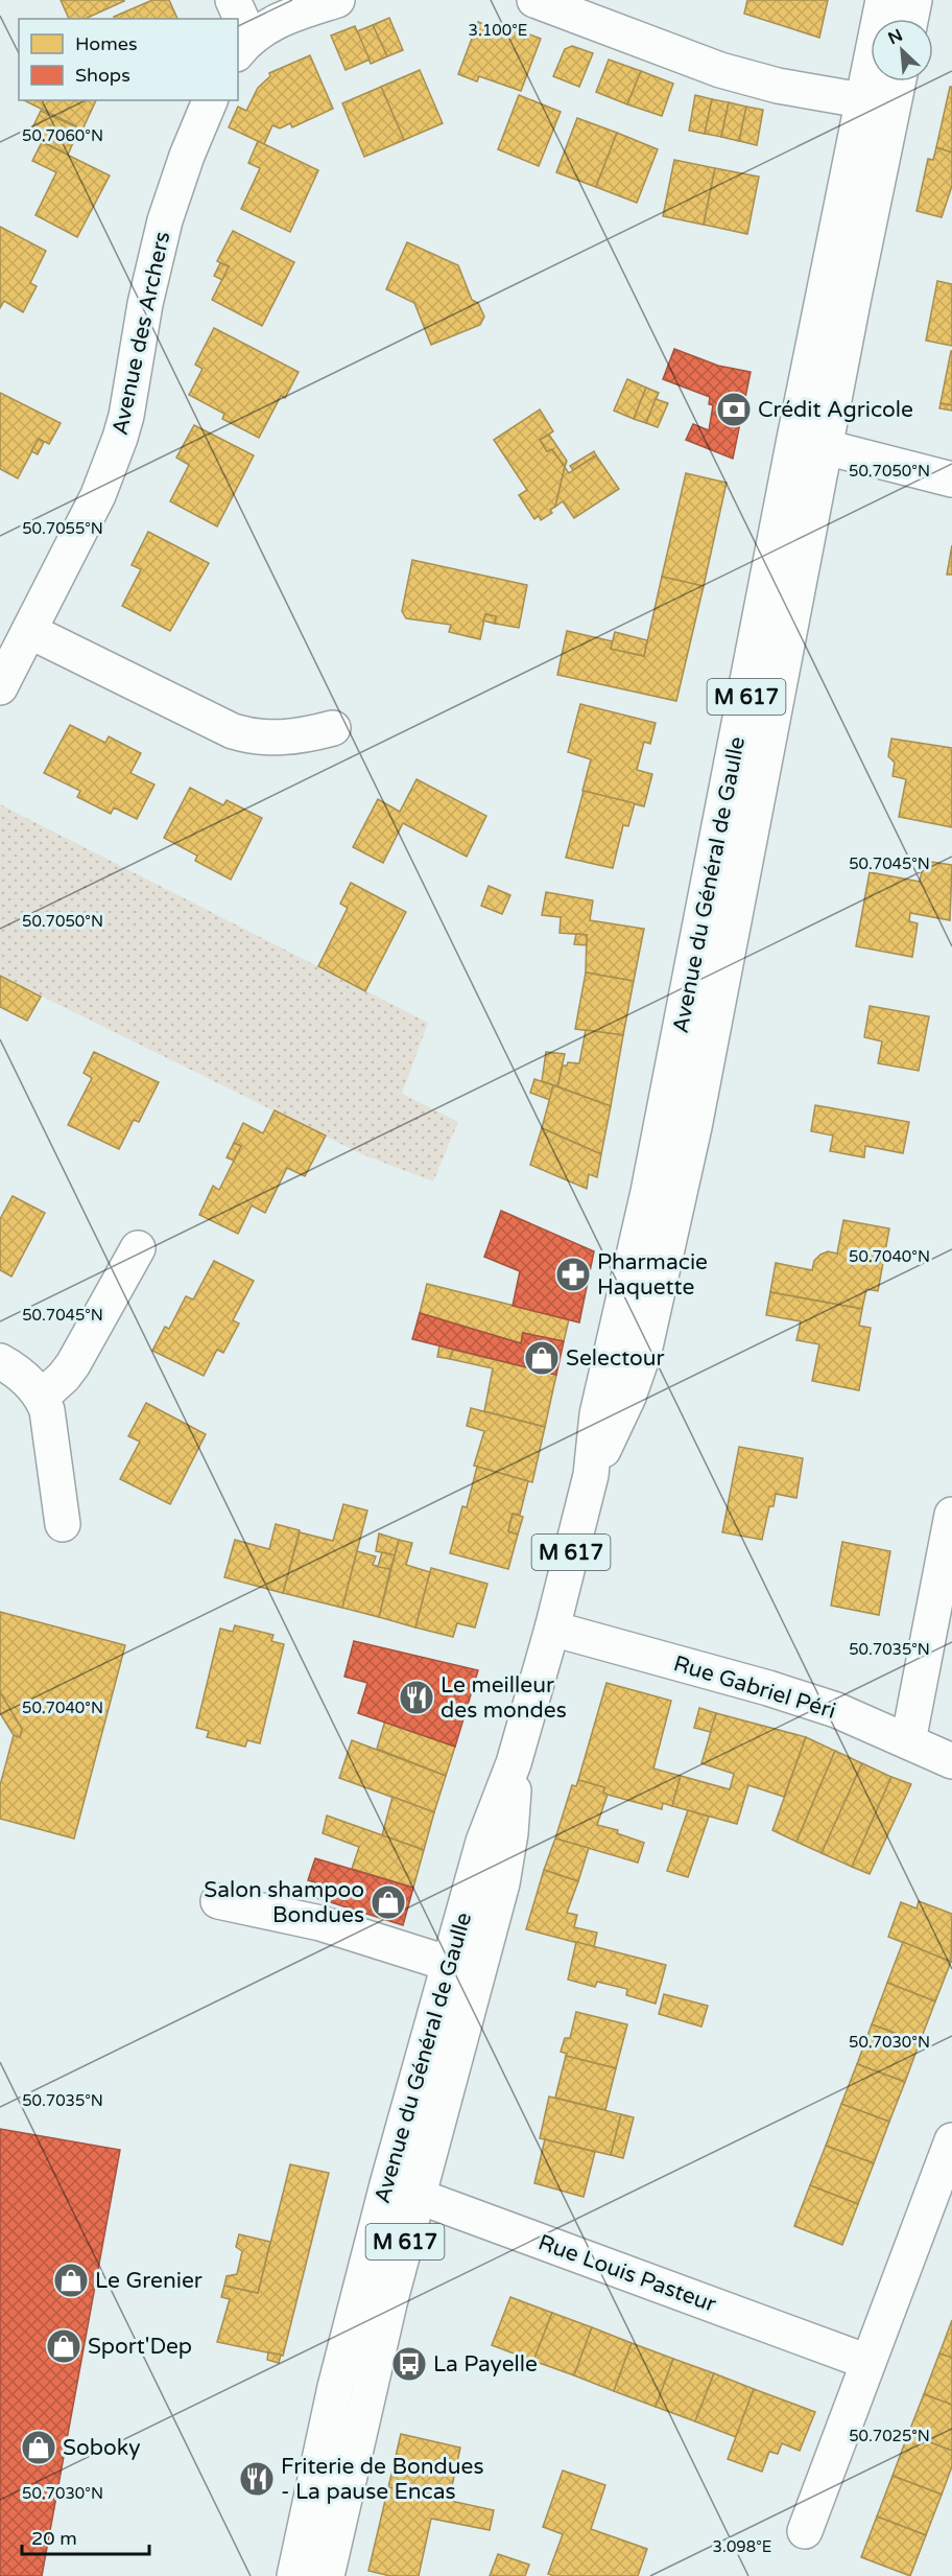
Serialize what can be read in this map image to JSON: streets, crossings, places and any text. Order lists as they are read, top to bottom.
{
  "streets": {
    "street": [
      "Avenue des Archers",
      "M 617",
      "Avenue du Général de Gaulle",
      "Rue Gabriel Péri",
      "Rue Louis Pasteur"
    ]
  },
  "crossings": [
    ["Avenue du Général de Gaulle", "Rue Gabriel Péri"],
    ["Avenue du Général de Gaulle", "Rue Louis Pasteur"]
  ],
  "places": {
    "bank": ["Crédit Agricole"],
    "pharmacy": ["Pharmacie Haquette"],
    "shop": [
      "Selectour",
      "Salon shampoo Bondues",
      "Le Grenier",
      "Sport'Dep",
      "Soboky"
    ],
    "restaurant": ["Le meilleur des mondes", "Friterie de Bondues - La pause Encas"],
    "bus stop": ["La Payelle"]
  },
  "legend": ["Homes", "Shops"],
  "scale_bar": "20 m",
  "north": "top left",
  "coordinates": [
    "3.100°E",
    "50.7060°N",
    "50.7050°N",
    "50.7055°N",
    "50.7045°N",
    "50.7040°N",
    "50.7035°N",
    "50.7030°N",
    "50.7025°N",
    "3.098°E"
  ]
}
